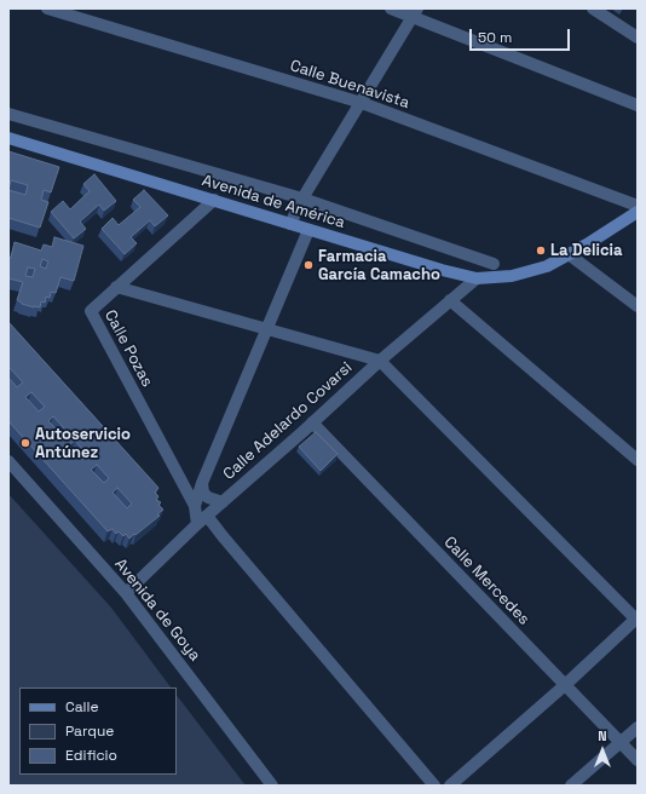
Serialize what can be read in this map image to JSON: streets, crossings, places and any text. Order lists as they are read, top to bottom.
{
  "streets": {
    "street": [
      "Calle Buenavista",
      "Avenida de América",
      "Calle Pozas",
      "Calle Adelardo Covarsi",
      "Calle Mercedes",
      "Avenida de Goya"
    ]
  },
  "crossings": [
    ["Avenida de América", "Calle Pozas"],
    ["Avenida de América", "Calle Adelardo Covarsi"],
    ["Calle Pozas", "Calle Adelardo Covarsi"],
    ["Calle Adelardo Covarsi", "Calle Mercedes"],
    ["Calle Adelardo Covarsi", "Avenida de Goya"]
  ],
  "places": ["La Delicia", "Farmacia García Camacho", "Autoservicio Antúnez"],
  "legend": ["Calle", "Parque", "Edificio"],
  "scale_bar": "50 m",
  "north": "top"
}
